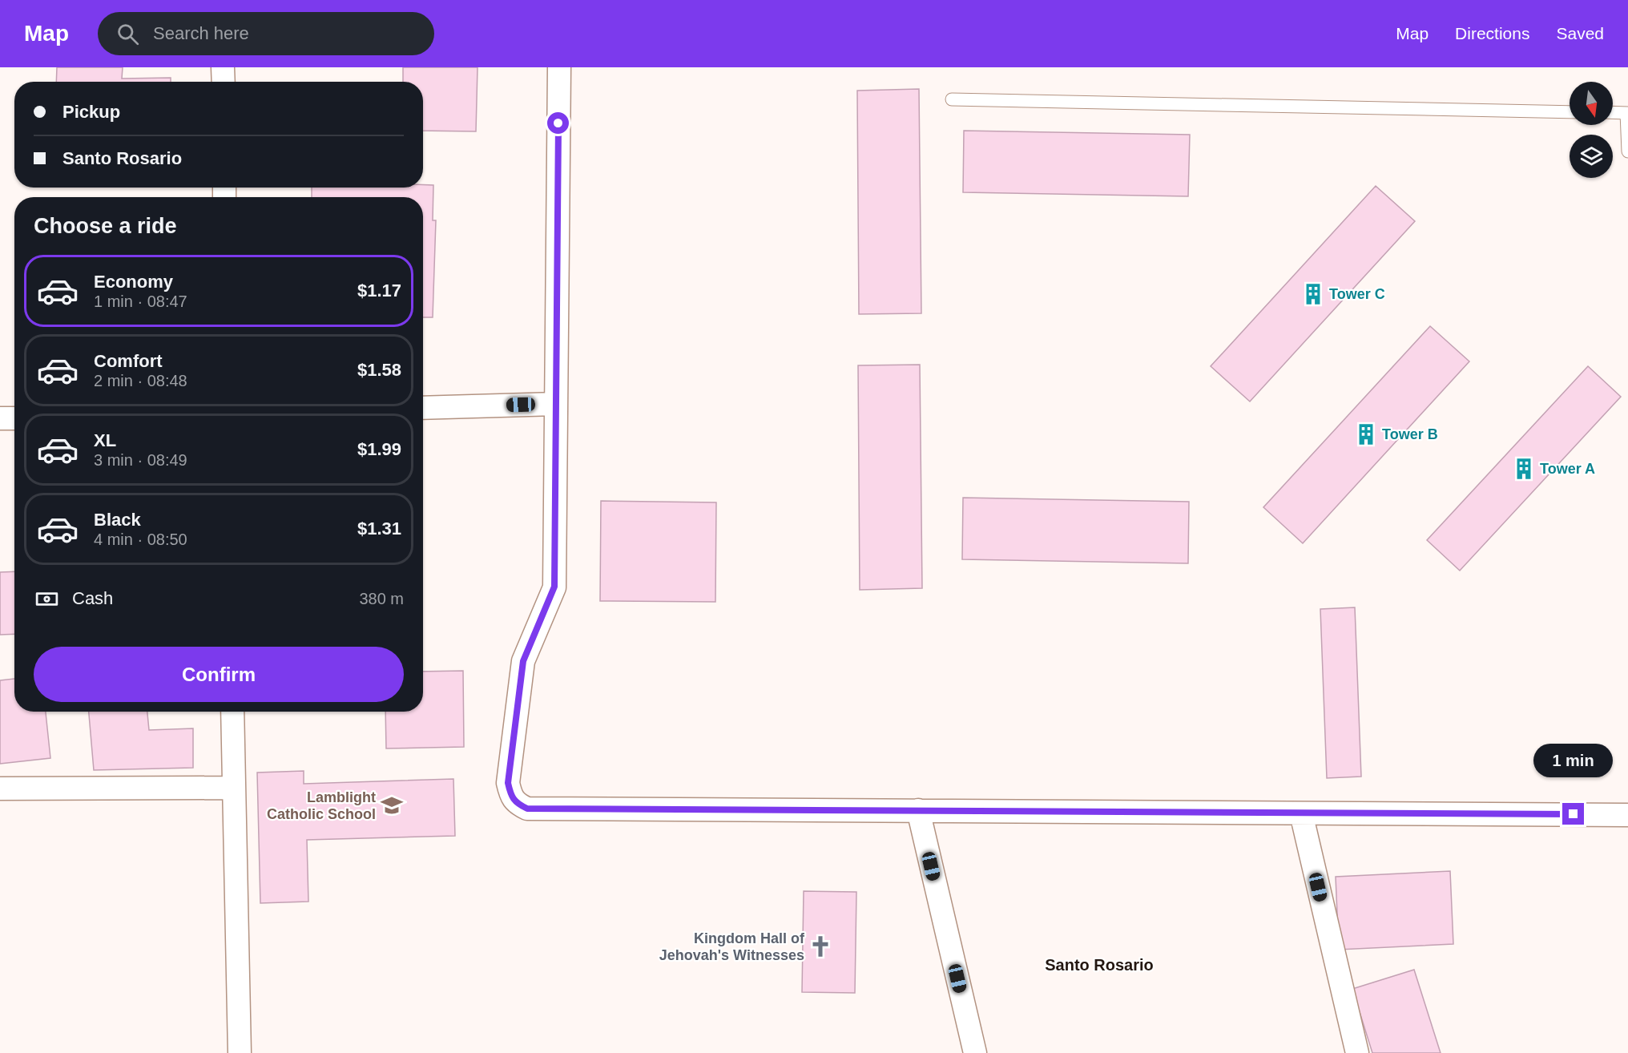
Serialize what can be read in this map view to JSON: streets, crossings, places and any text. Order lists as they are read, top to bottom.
{
  "districts": ["Santo Rosario"],
  "places": {
    "building": ["Tower C", "Tower B", "Tower A"],
    "school or university": ["Lamblight Catholic School"],
    "church": ["Kingdom Hall of Jehovah's Witnesses"]
  },
  "north": "bottom",
  "page": {
    "header": "Map",
    "search": "Search here",
    "nav": ["Map", "Directions", "Saved"],
    "banner": ["Pickup", "Santo Rosario"],
    "heading": "Choose a ride",
    "list": [
      {
        "name": "Economy",
        "note": "1 min · 08:47",
        "value": "$1.17"
      },
      {
        "name": "Comfort",
        "note": "2 min · 08:48",
        "value": "$1.58"
      },
      {
        "name": "XL",
        "note": "3 min · 08:49",
        "value": "$1.99"
      },
      {
        "name": "Black",
        "note": "4 min · 08:50",
        "value": "$1.31"
      }
    ],
    "pay": ["Cash", "380 m"],
    "buttons": "Confirm",
    "bubble": "1 min"
  }
}
